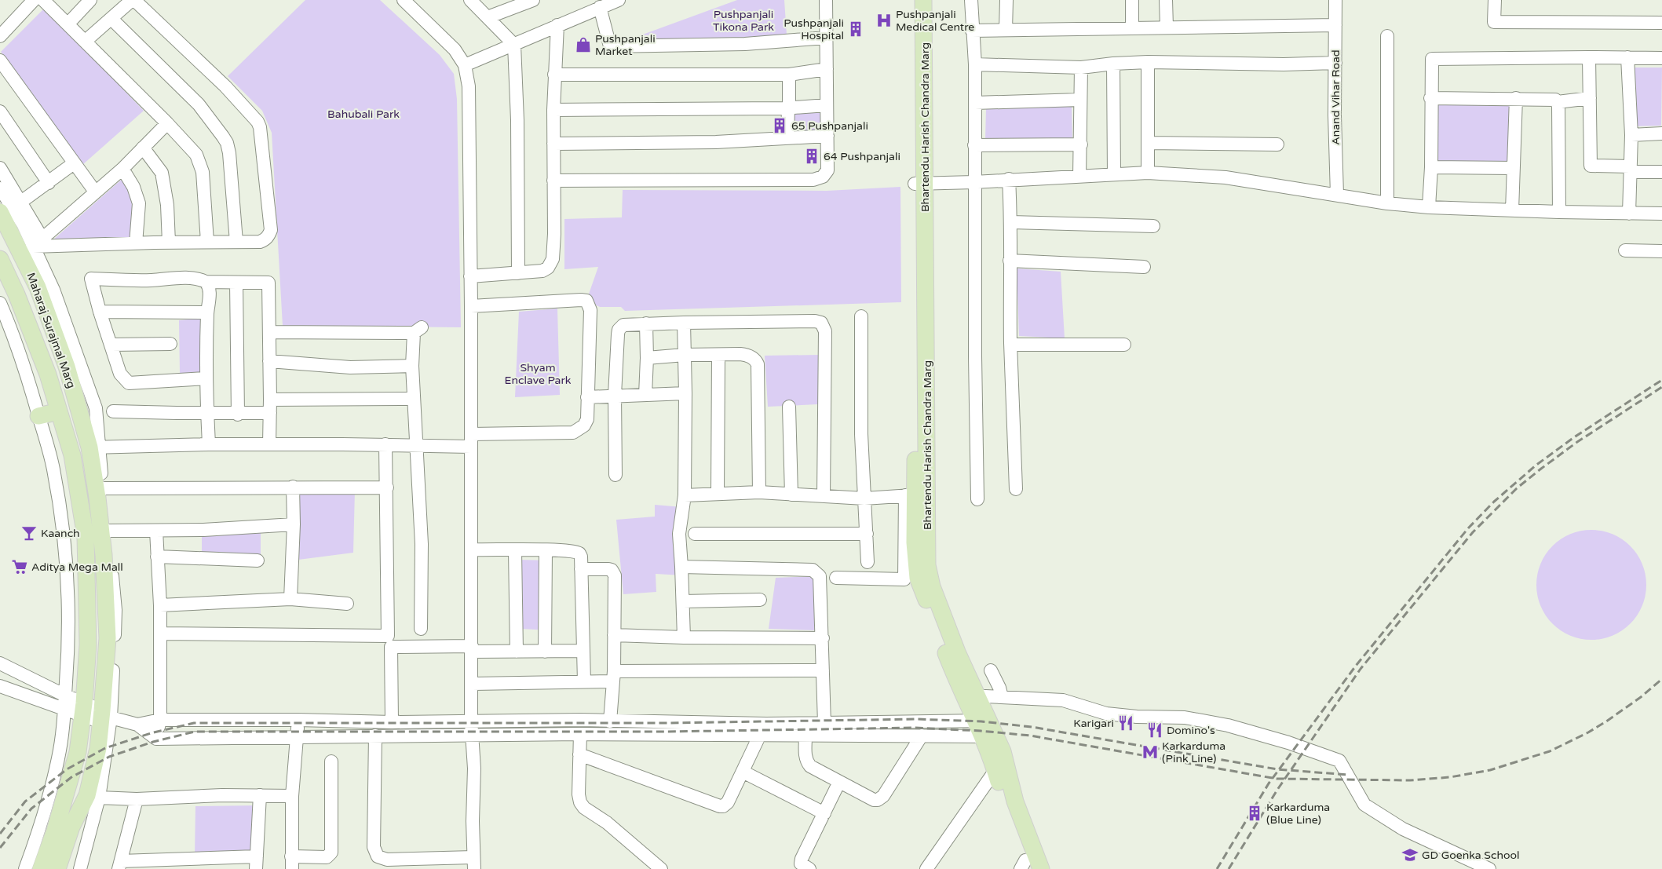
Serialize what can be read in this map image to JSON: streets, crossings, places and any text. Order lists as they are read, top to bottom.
{
  "streets": {
    "main road": ["Bhartendu Harish Chandra Marg", "Maharaj Surajmal Marg"],
    "street": ["Anand Vihar Road"]
  },
  "parks": ["Pushpanjali Tikona Park", "Bahubali Park", "Shyam Enclave Park"],
  "places": {
    "hospital": ["Pushpanjali Medical Centre"],
    "building": [
      "Pushpanjali Hospital",
      "65 Pushpanjali",
      "64 Pushpanjali",
      "Karkarduma (Blue Line)"
    ],
    "shop": ["Pushpanjali Market"],
    "bar": ["Kaanch"],
    "supermarket": ["Aditya Mega Mall"],
    "restaurant": ["Karigari", "Domino's"],
    "metro station": ["Karkarduma (Pink Line)"],
    "school or university": ["GD Goenka School"]
  }
}
